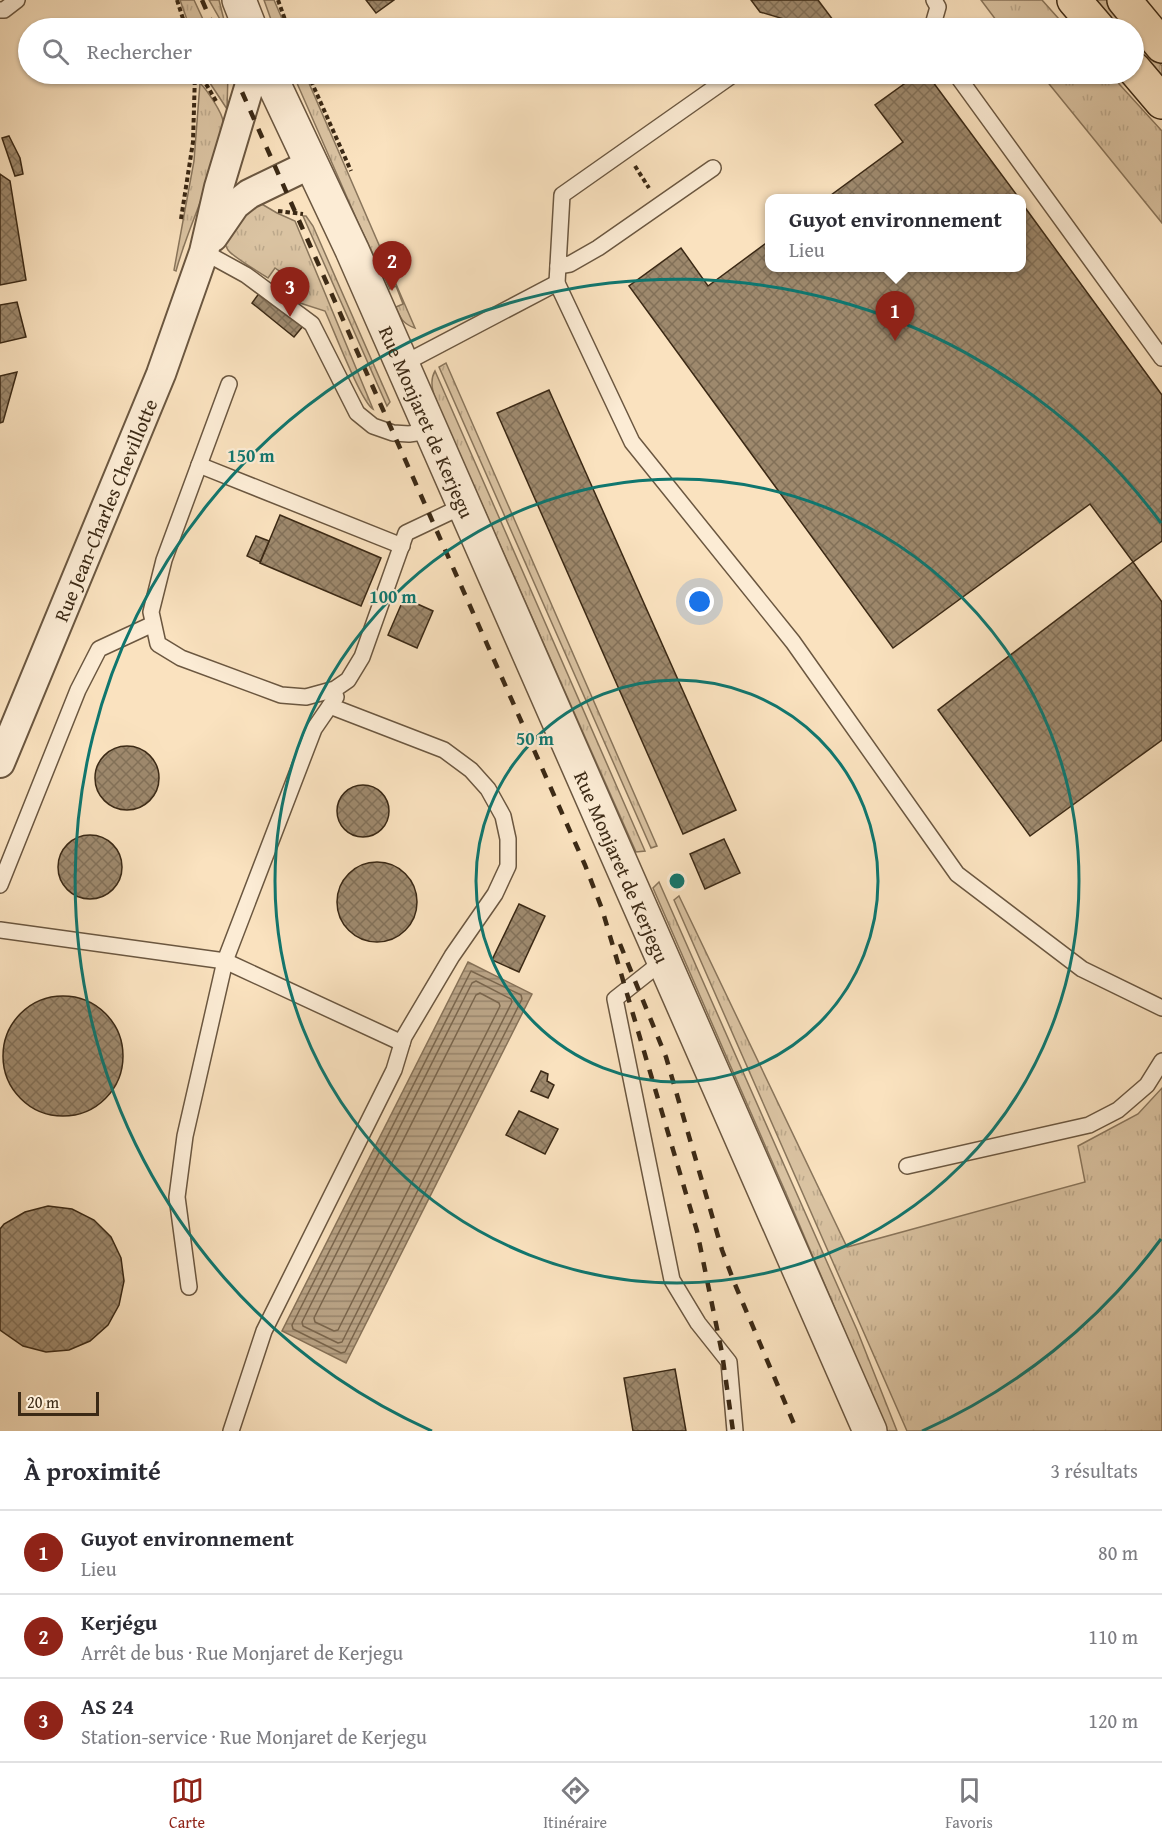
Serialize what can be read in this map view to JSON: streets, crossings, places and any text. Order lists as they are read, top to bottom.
{
  "streets": {
    "street": ["Rue Monjaret de Kerjegu", "Rue Jean-Charles Chevillotte"]
  },
  "crossings": [
    ["Rue Monjaret de Kerjegu", "Rue Jean-Charles Chevillotte"]
  ],
  "scale_bar": "20 m",
  "page": {
    "search": "Rechercher",
    "popup": ["Guyot environnement", "Lieu"],
    "pins": ["2", "3", "1"],
    "scale": "20 m",
    "heading": ["À proximité", "3 résultats"],
    "list": [
      {
        "mark": "1",
        "name": "Guyot environnement",
        "note": "Lieu",
        "value": "80 m"
      },
      {
        "mark": "2",
        "name": "Kerjégu",
        "note": "Arrêt de bus · Rue Monjaret de Kerjegu",
        "value": "110 m"
      },
      {
        "mark": "3",
        "name": "AS 24",
        "note": "Station-service · Rue Monjaret de Kerjegu",
        "value": "120 m"
      }
    ],
    "nav": ["Carte", "Itinéraire", "Favoris"]
  },
  "rings": ["150 m", "100 m", "50 m"]
}
